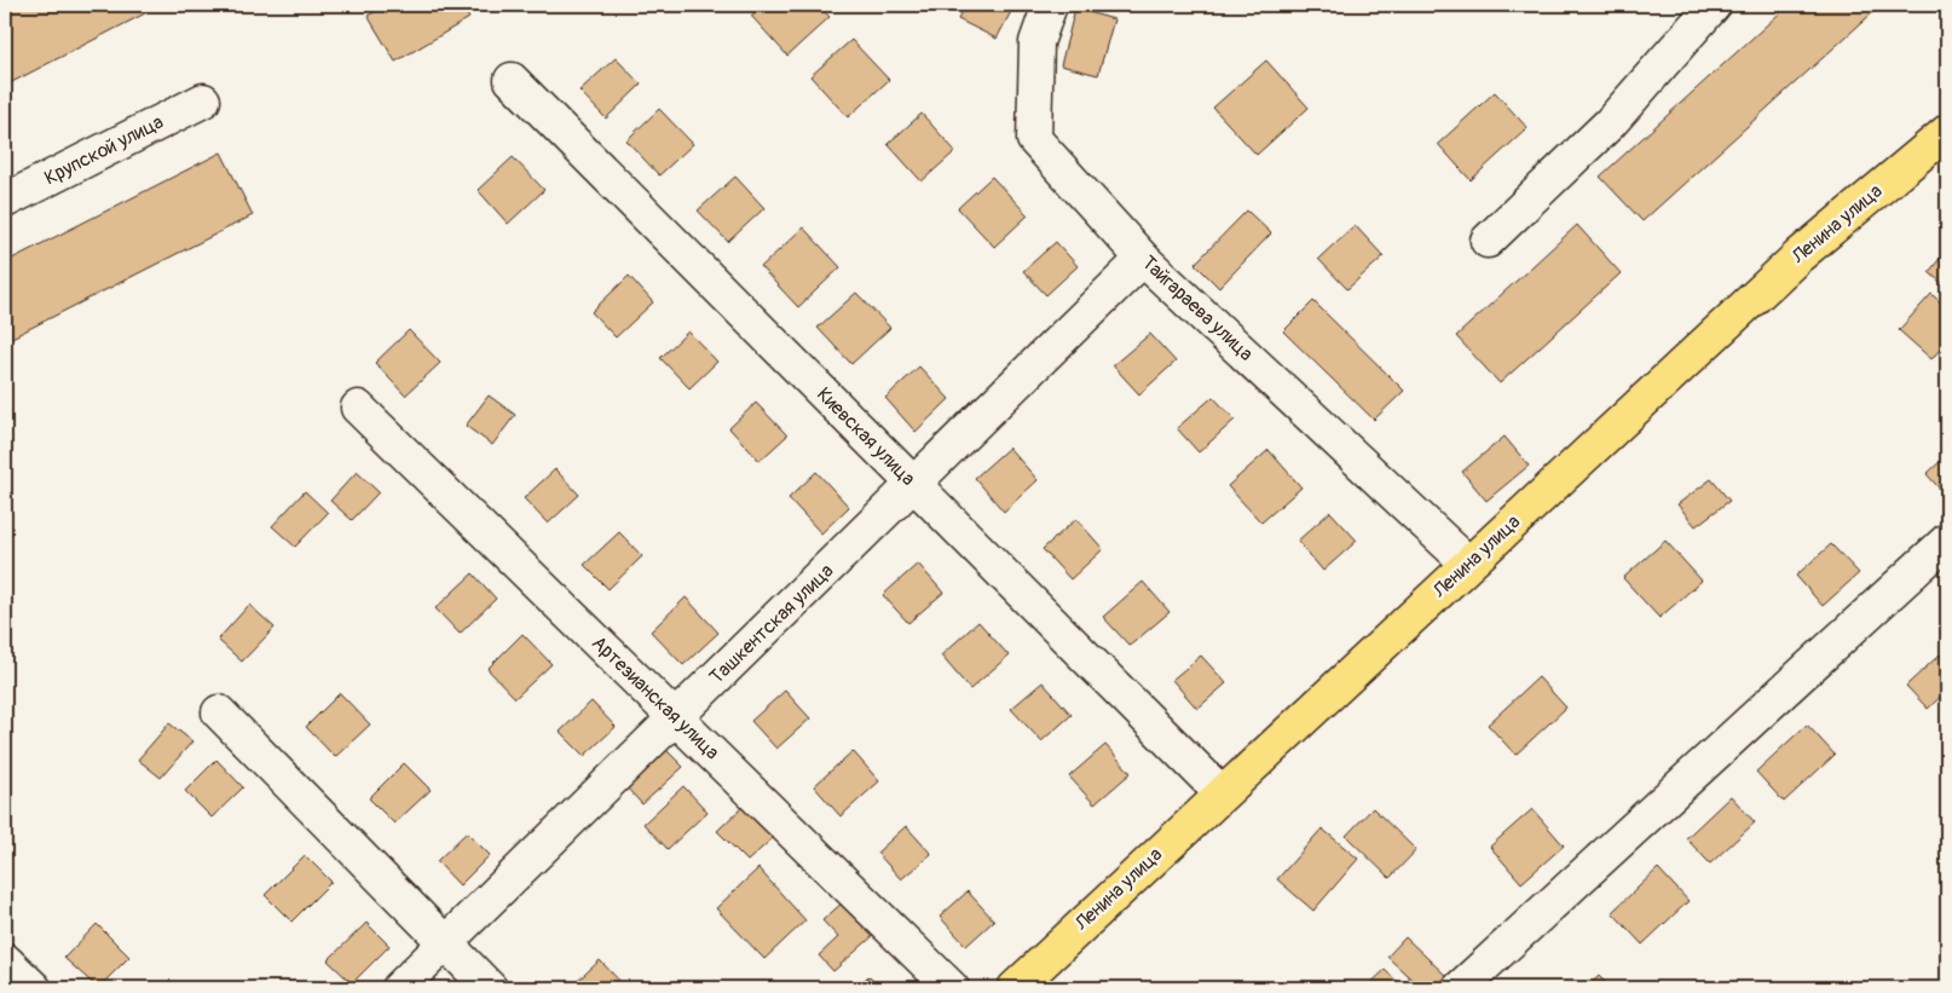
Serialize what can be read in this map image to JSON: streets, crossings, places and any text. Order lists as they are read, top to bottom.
{
  "streets": {
    "main road": ["Ленина улица"],
    "street": [
      "Крупской улица",
      "Тайгараева улица",
      "Киевская улица",
      "Ташкентская улица",
      "Артезианская улица"
    ]
  },
  "crossings": [
    ["Ленина улица", "Тайгараева улица"],
    ["Ленина улица", "Киевская улица"],
    ["Тайгараева улица", "Ташкентская улица"],
    ["Киевская улица", "Ташкентская улица"],
    ["Ташкентская улица", "Артезианская улица"]
  ]
}
